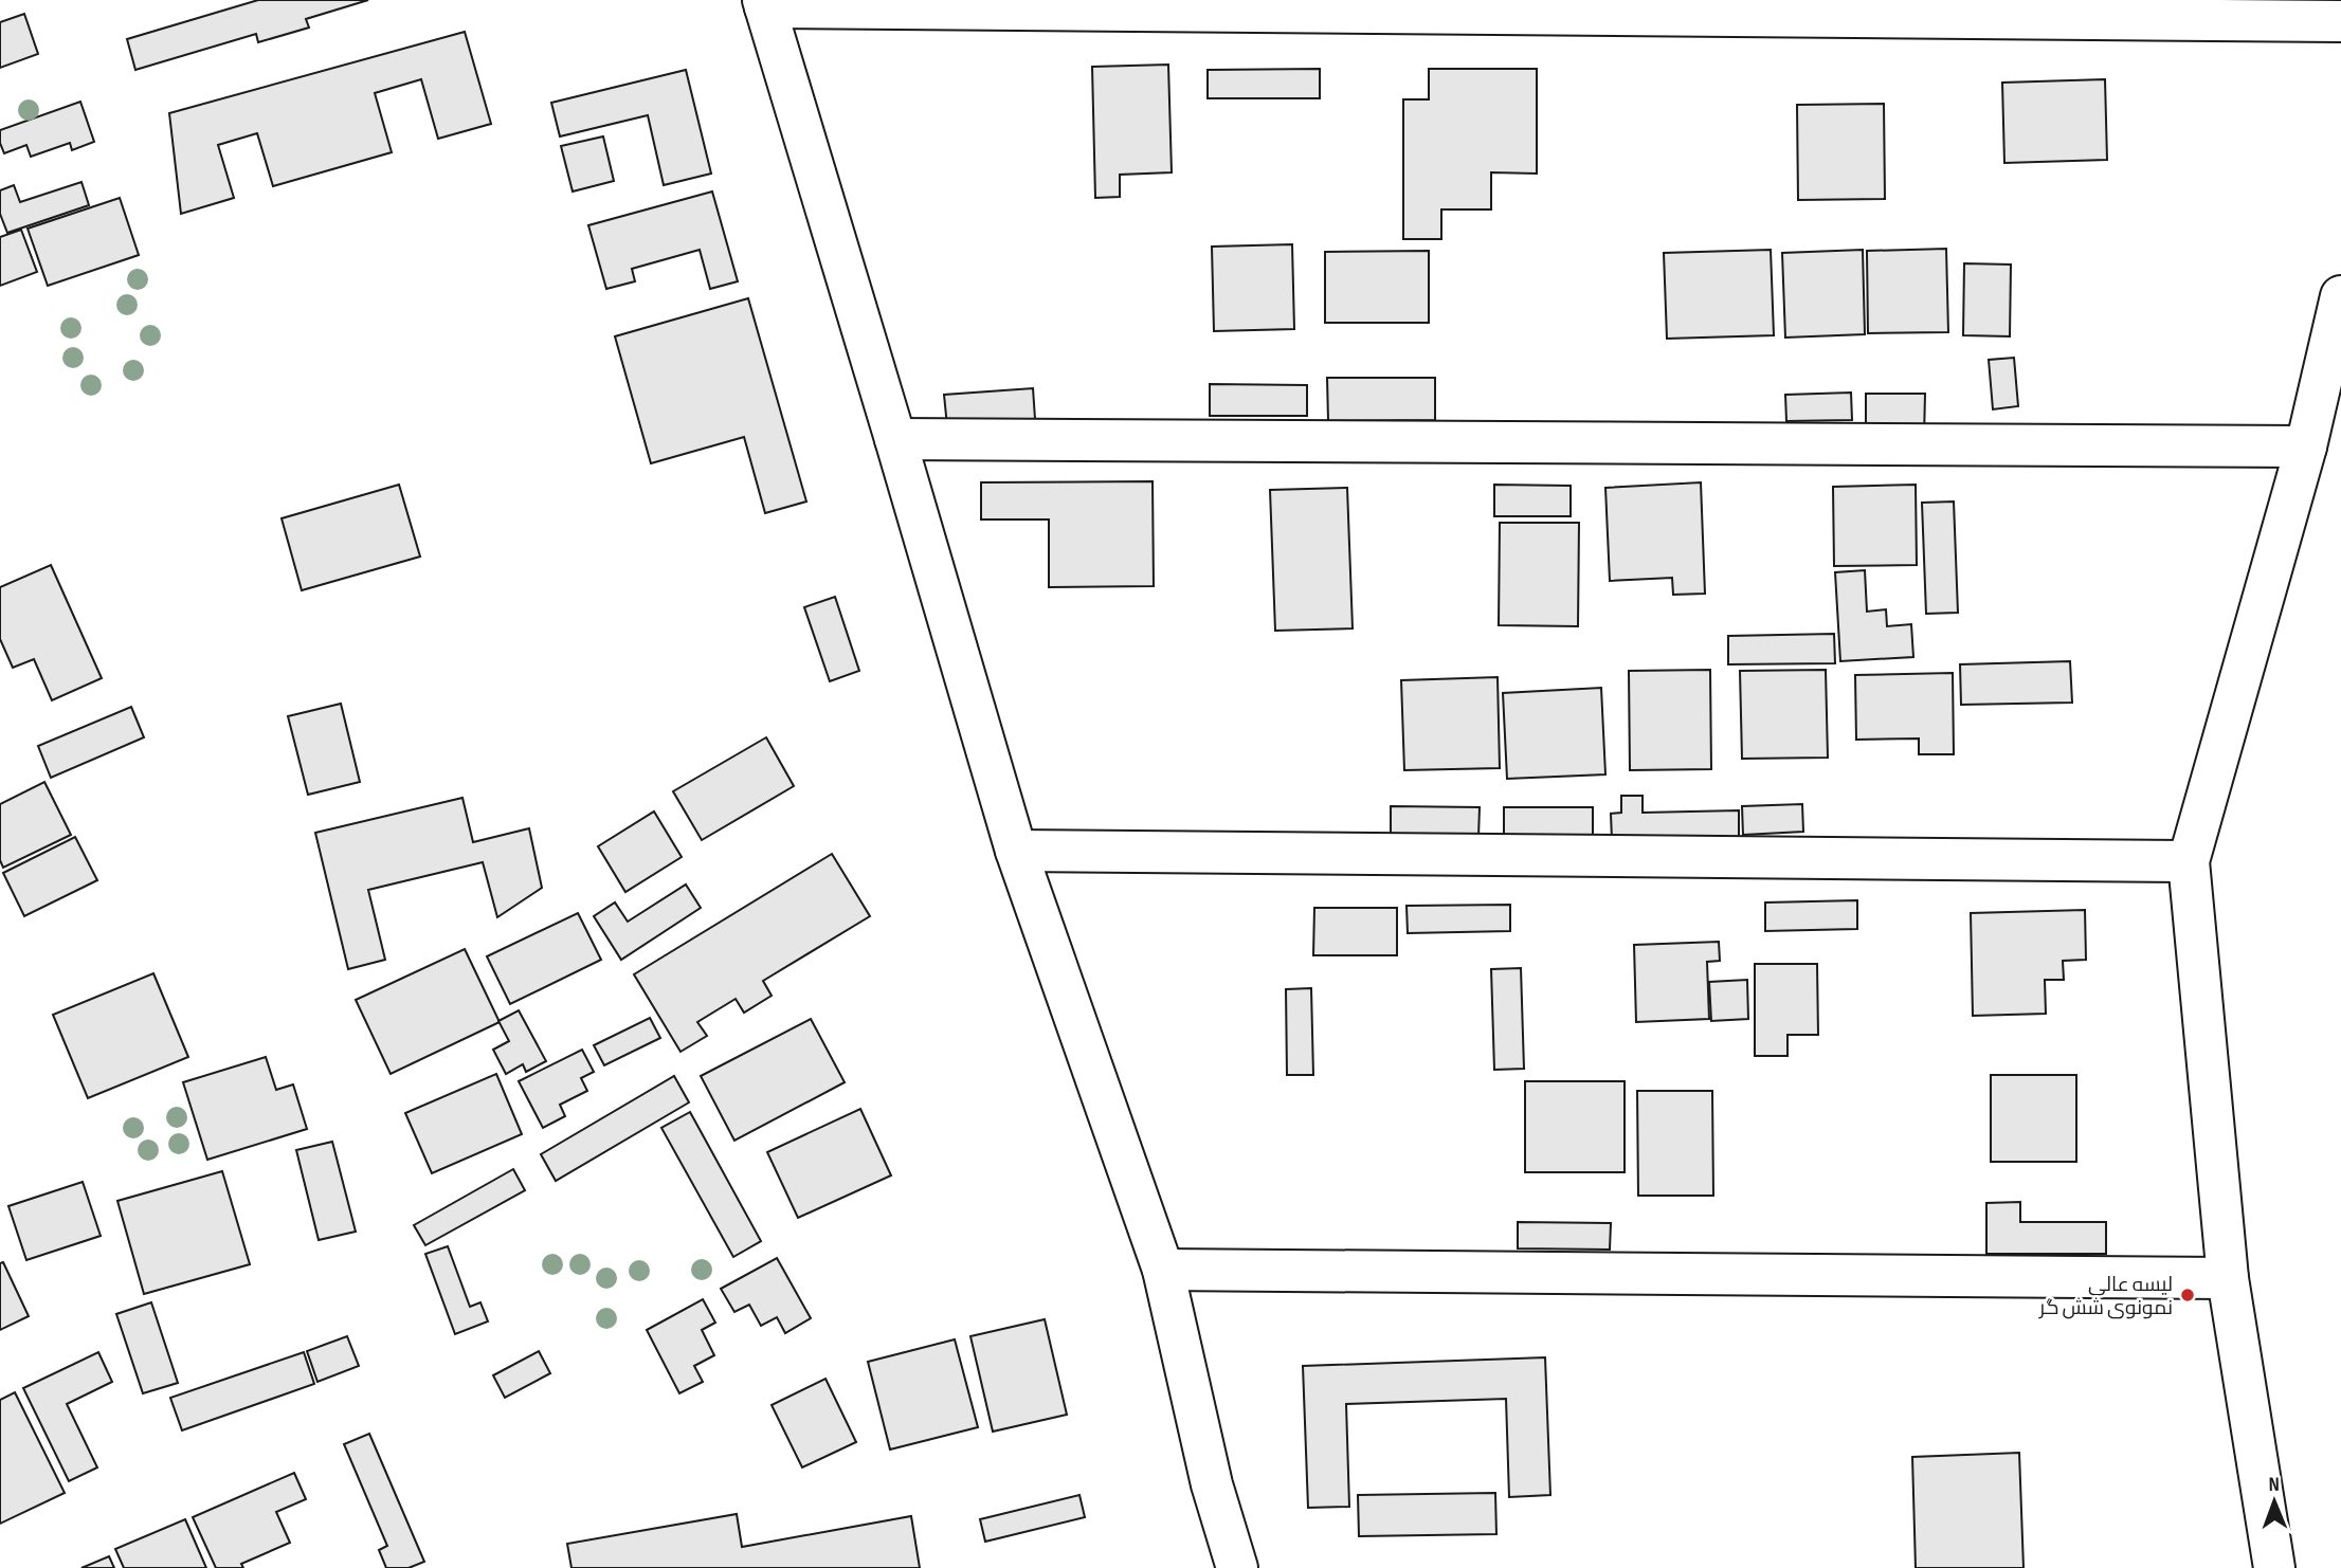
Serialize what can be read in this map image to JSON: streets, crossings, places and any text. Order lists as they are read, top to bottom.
{
  "places": ["لیسه عالی نمونوی شش گر"],
  "north": "top"
}
